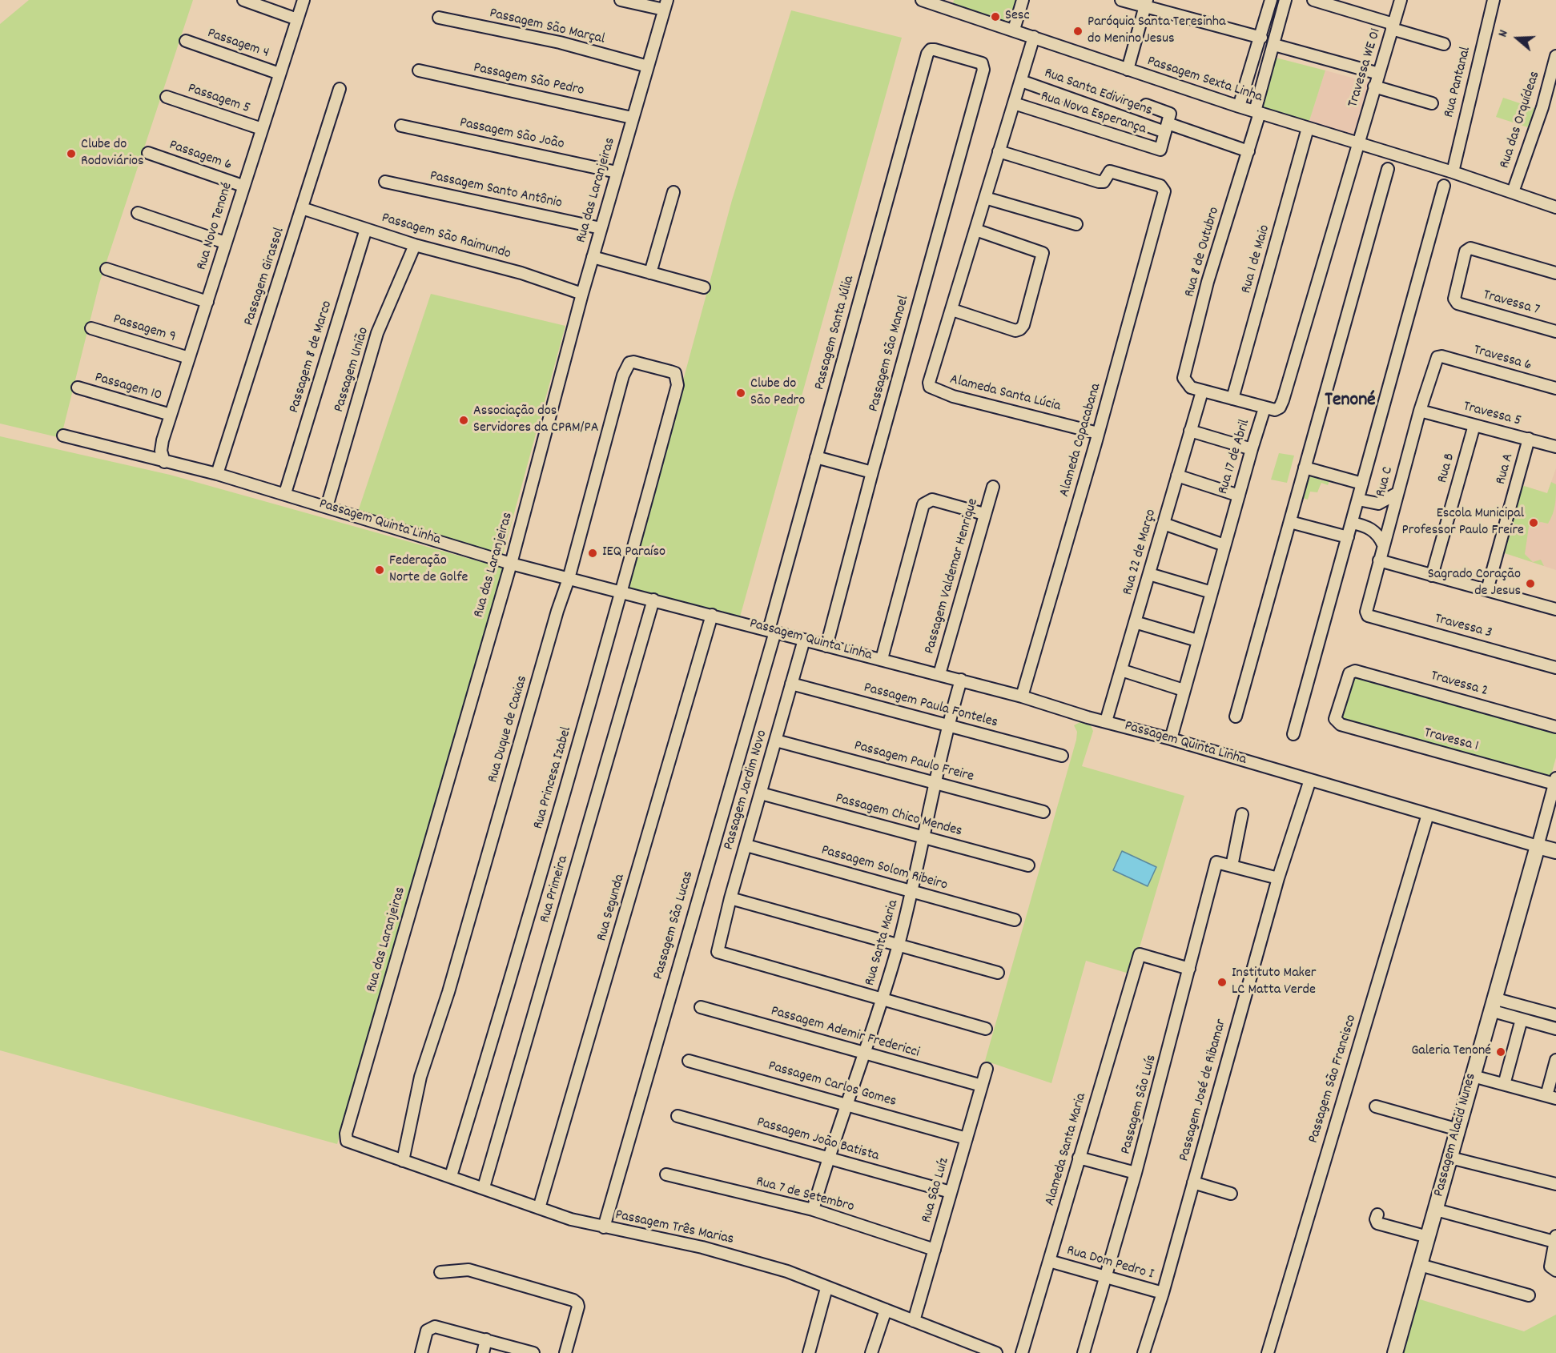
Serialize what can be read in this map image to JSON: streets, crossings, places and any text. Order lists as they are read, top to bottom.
{
  "streets": {
    "main road": ["Passagem Quinta Linha", "Passagem Alacid Nunes"],
    "street": [
      "Passagem São Marçal",
      "Passagem 4",
      "Travessa WE 01",
      "Passagem São Pedro",
      "Passagem Sexta Linha",
      "Rua Pantanal",
      "Rua Santa Edivirgens",
      "Passagem 5",
      "Rua Nova Esperança",
      "Rua das Orquídeas",
      "Passagem São João",
      "Passagem 6",
      "Passagem Santo Antônio",
      "Rua das Laranjeiras",
      "Rua Novo Tenoné",
      "Passagem São Raimundo",
      "Rua 8 de Outubro",
      "Rua 1 de Maio",
      "Passagem Girassol",
      "Travessa 7",
      "Passagem 9",
      "Passagem Santa Júlia",
      "Passagem São Manoel",
      "Passagem 8 de Marco",
      "Travessa 6",
      "Passagem União",
      "Passagem 10",
      "Alameda Santa Lúcia",
      "Travessa 5",
      "Alameda Copacabana",
      "Rua 17 de Abril",
      "Rua B",
      "Rua A",
      "Rua C",
      "Rua 22 de Março",
      "Passagem Valdemar Henrique",
      "Travessa 3",
      "Travessa 2",
      "Passagem Paula Fonteles",
      "Rua Duque de Caxias",
      "Travessa 1",
      "Passagem Paulo Freire",
      "Rua Princesa Izabel",
      "Passagem Jardim Novo",
      "Passagem Chico Mendes",
      "Passagem Solom Ribeiro",
      "Rua Primeira",
      "Rua Segunda",
      "Passagem São Lucas",
      "Rua Santa Maria",
      "Passagem Ademir Fredericci",
      "Passagem São Francisco",
      "Passagem Carlos Gomes",
      "Passagem José de Ribamar",
      "Passagem São Luís",
      "Passagem João Batista",
      "Alameda Santa Maria",
      "Rua São Luíz",
      "Rua 7 de Setembro",
      "Passagem Três Marias",
      "Rua Dom Pedro I"
    ]
  },
  "crossings": [
    ["Passagem São Marçal", "Rua das Laranjeiras"],
    ["Passagem 4", "Rua Novo Tenoné"],
    ["Travessa WE 01", "Passagem Sexta Linha"],
    ["Travessa WE 01", "Rua 17 de Abril"],
    ["Passagem São Pedro", "Rua das Laranjeiras"],
    ["Passagem Sexta Linha", "Rua Pantanal"],
    ["Passagem Sexta Linha", "Rua das Orquídeas"],
    ["Passagem Sexta Linha", "Rua 8 de Outubro"],
    ["Passagem Sexta Linha", "Rua 1 de Maio"],
    ["Passagem Sexta Linha", "Rua 17 de Abril"],
    ["Rua Santa Edivirgens", "Rua Nova Esperança"],
    ["Rua Santa Edivirgens", "Rua 8 de Outubro"],
    ["Passagem 5", "Rua Novo Tenoné"],
    ["Passagem São João", "Rua das Laranjeiras"],
    ["Passagem 6", "Rua Novo Tenoné"],
    ["Passagem Santo Antônio", "Rua das Laranjeiras"],
    ["Rua das Laranjeiras", "Passagem São Raimundo"],
    ["Rua das Laranjeiras", "Passagem Quinta Linha"],
    ["Rua das Laranjeiras", "Passagem Três Marias"],
    ["Rua Novo Tenoné", "Passagem 9"],
    ["Rua Novo Tenoné", "Passagem 10"],
    ["Rua Novo Tenoné", "Passagem Quinta Linha"],
    ["Passagem São Raimundo", "Passagem Girassol"],
    ["Passagem São Raimundo", "Passagem 8 de Marco"],
    ["Passagem São Raimundo", "Passagem União"],
    ["Rua 8 de Outubro", "Rua 22 de Março"],
    ["Passagem Girassol", "Passagem Quinta Linha"],
    ["Passagem Santa Júlia", "Passagem São Manoel"],
    ["Passagem Santa Júlia", "Passagem Quinta Linha"],
    ["Passagem Santa Júlia", "Passagem São Lucas"],
    ["Passagem São Manoel", "Passagem Quinta Linha"],
    ["Passagem 8 de Marco", "Passagem Quinta Linha"],
    ["Travessa 6", "Travessa 5"],
    ["Travessa 6", "Rua C"],
    ["Passagem União", "Passagem Quinta Linha"],
    ["Alameda Santa Lúcia", "Alameda Copacabana"],
    ["Travessa 5", "Rua B"],
    ["Travessa 5", "Rua A"],
    ["Travessa 5", "Rua C"],
    ["Alameda Copacabana", "Passagem Quinta Linha"],
    ["Rua 17 de Abril", "Passagem Quinta Linha"],
    ["Rua C", "Travessa 3"],
    ["Passagem Quinta Linha", "Rua 22 de Março"],
    ["Passagem Quinta Linha", "Passagem Valdemar Henrique"],
    ["Passagem Quinta Linha", "Rua Duque de Caxias"],
    ["Passagem Quinta Linha", "Rua Princesa Izabel"],
    ["Passagem Quinta Linha", "Passagem Jardim Novo"],
    ["Passagem Quinta Linha", "Rua Primeira"],
    ["Passagem Quinta Linha", "Rua Segunda"],
    ["Passagem Quinta Linha", "Passagem São Lucas"],
    ["Passagem Quinta Linha", "Rua Santa Maria"],
    ["Passagem Quinta Linha", "Passagem São Francisco"],
    ["Passagem Quinta Linha", "Passagem José de Ribamar"],
    ["Passagem Quinta Linha", "Passagem Alacid Nunes"],
    ["Travessa 2", "Travessa 1"],
    ["Passagem Paula Fonteles", "Passagem Jardim Novo"],
    ["Passagem Paula Fonteles", "Rua Santa Maria"],
    ["Rua Duque de Caxias", "Rua Princesa Izabel"],
    ["Rua Duque de Caxias", "Passagem Três Marias"],
    ["Travessa 1", "Passagem Alacid Nunes"],
    ["Passagem Paulo Freire", "Passagem Jardim Novo"],
    ["Passagem Paulo Freire", "Rua Santa Maria"],
    ["Rua Princesa Izabel", "Passagem Três Marias"],
    ["Passagem Jardim Novo", "Passagem Chico Mendes"],
    ["Passagem Jardim Novo", "Passagem Solom Ribeiro"],
    ["Passagem Jardim Novo", "Rua Santa Maria"],
    ["Passagem Chico Mendes", "Rua Santa Maria"],
    ["Passagem Solom Ribeiro", "Rua Santa Maria"],
    ["Rua Primeira", "Passagem Três Marias"],
    ["Rua Segunda", "Passagem Três Marias"],
    ["Passagem São Lucas", "Passagem Três Marias"],
    ["Rua Santa Maria", "Passagem Ademir Fredericci"],
    ["Rua Santa Maria", "Passagem Carlos Gomes"],
    ["Rua Santa Maria", "Passagem João Batista"],
    ["Rua Santa Maria", "Rua 7 de Setembro"],
    ["Passagem Ademir Fredericci", "Rua São Luíz"],
    ["Passagem Carlos Gomes", "Rua São Luíz"],
    ["Passagem José de Ribamar", "Rua Dom Pedro I"],
    ["Passagem São Luís", "Alameda Santa Maria"],
    ["Passagem São Luís", "Rua Dom Pedro I"],
    ["Passagem João Batista", "Rua São Luíz"],
    ["Alameda Santa Maria", "Rua Dom Pedro I"],
    ["Rua São Luíz", "Rua 7 de Setembro"],
    ["Rua São Luíz", "Passagem Três Marias"]
  ],
  "districts": ["Tenoné"],
  "places": [
    "Sesc",
    "Paróquia Santa Teresinha do Menino Jesus",
    "Clube do Rodoviários",
    "Clube do São Pedro",
    "Associação dos Servidores da CPRM/PA",
    "Escola Municipal Professor Paulo Freire",
    "IEQ Paraíso",
    "Federação Norte de Golfe",
    "Sagrado Coração de Jesus",
    "Instituto Maker LC Matta Verde",
    "Galeria Tenoné"
  ],
  "north": "left"
}
